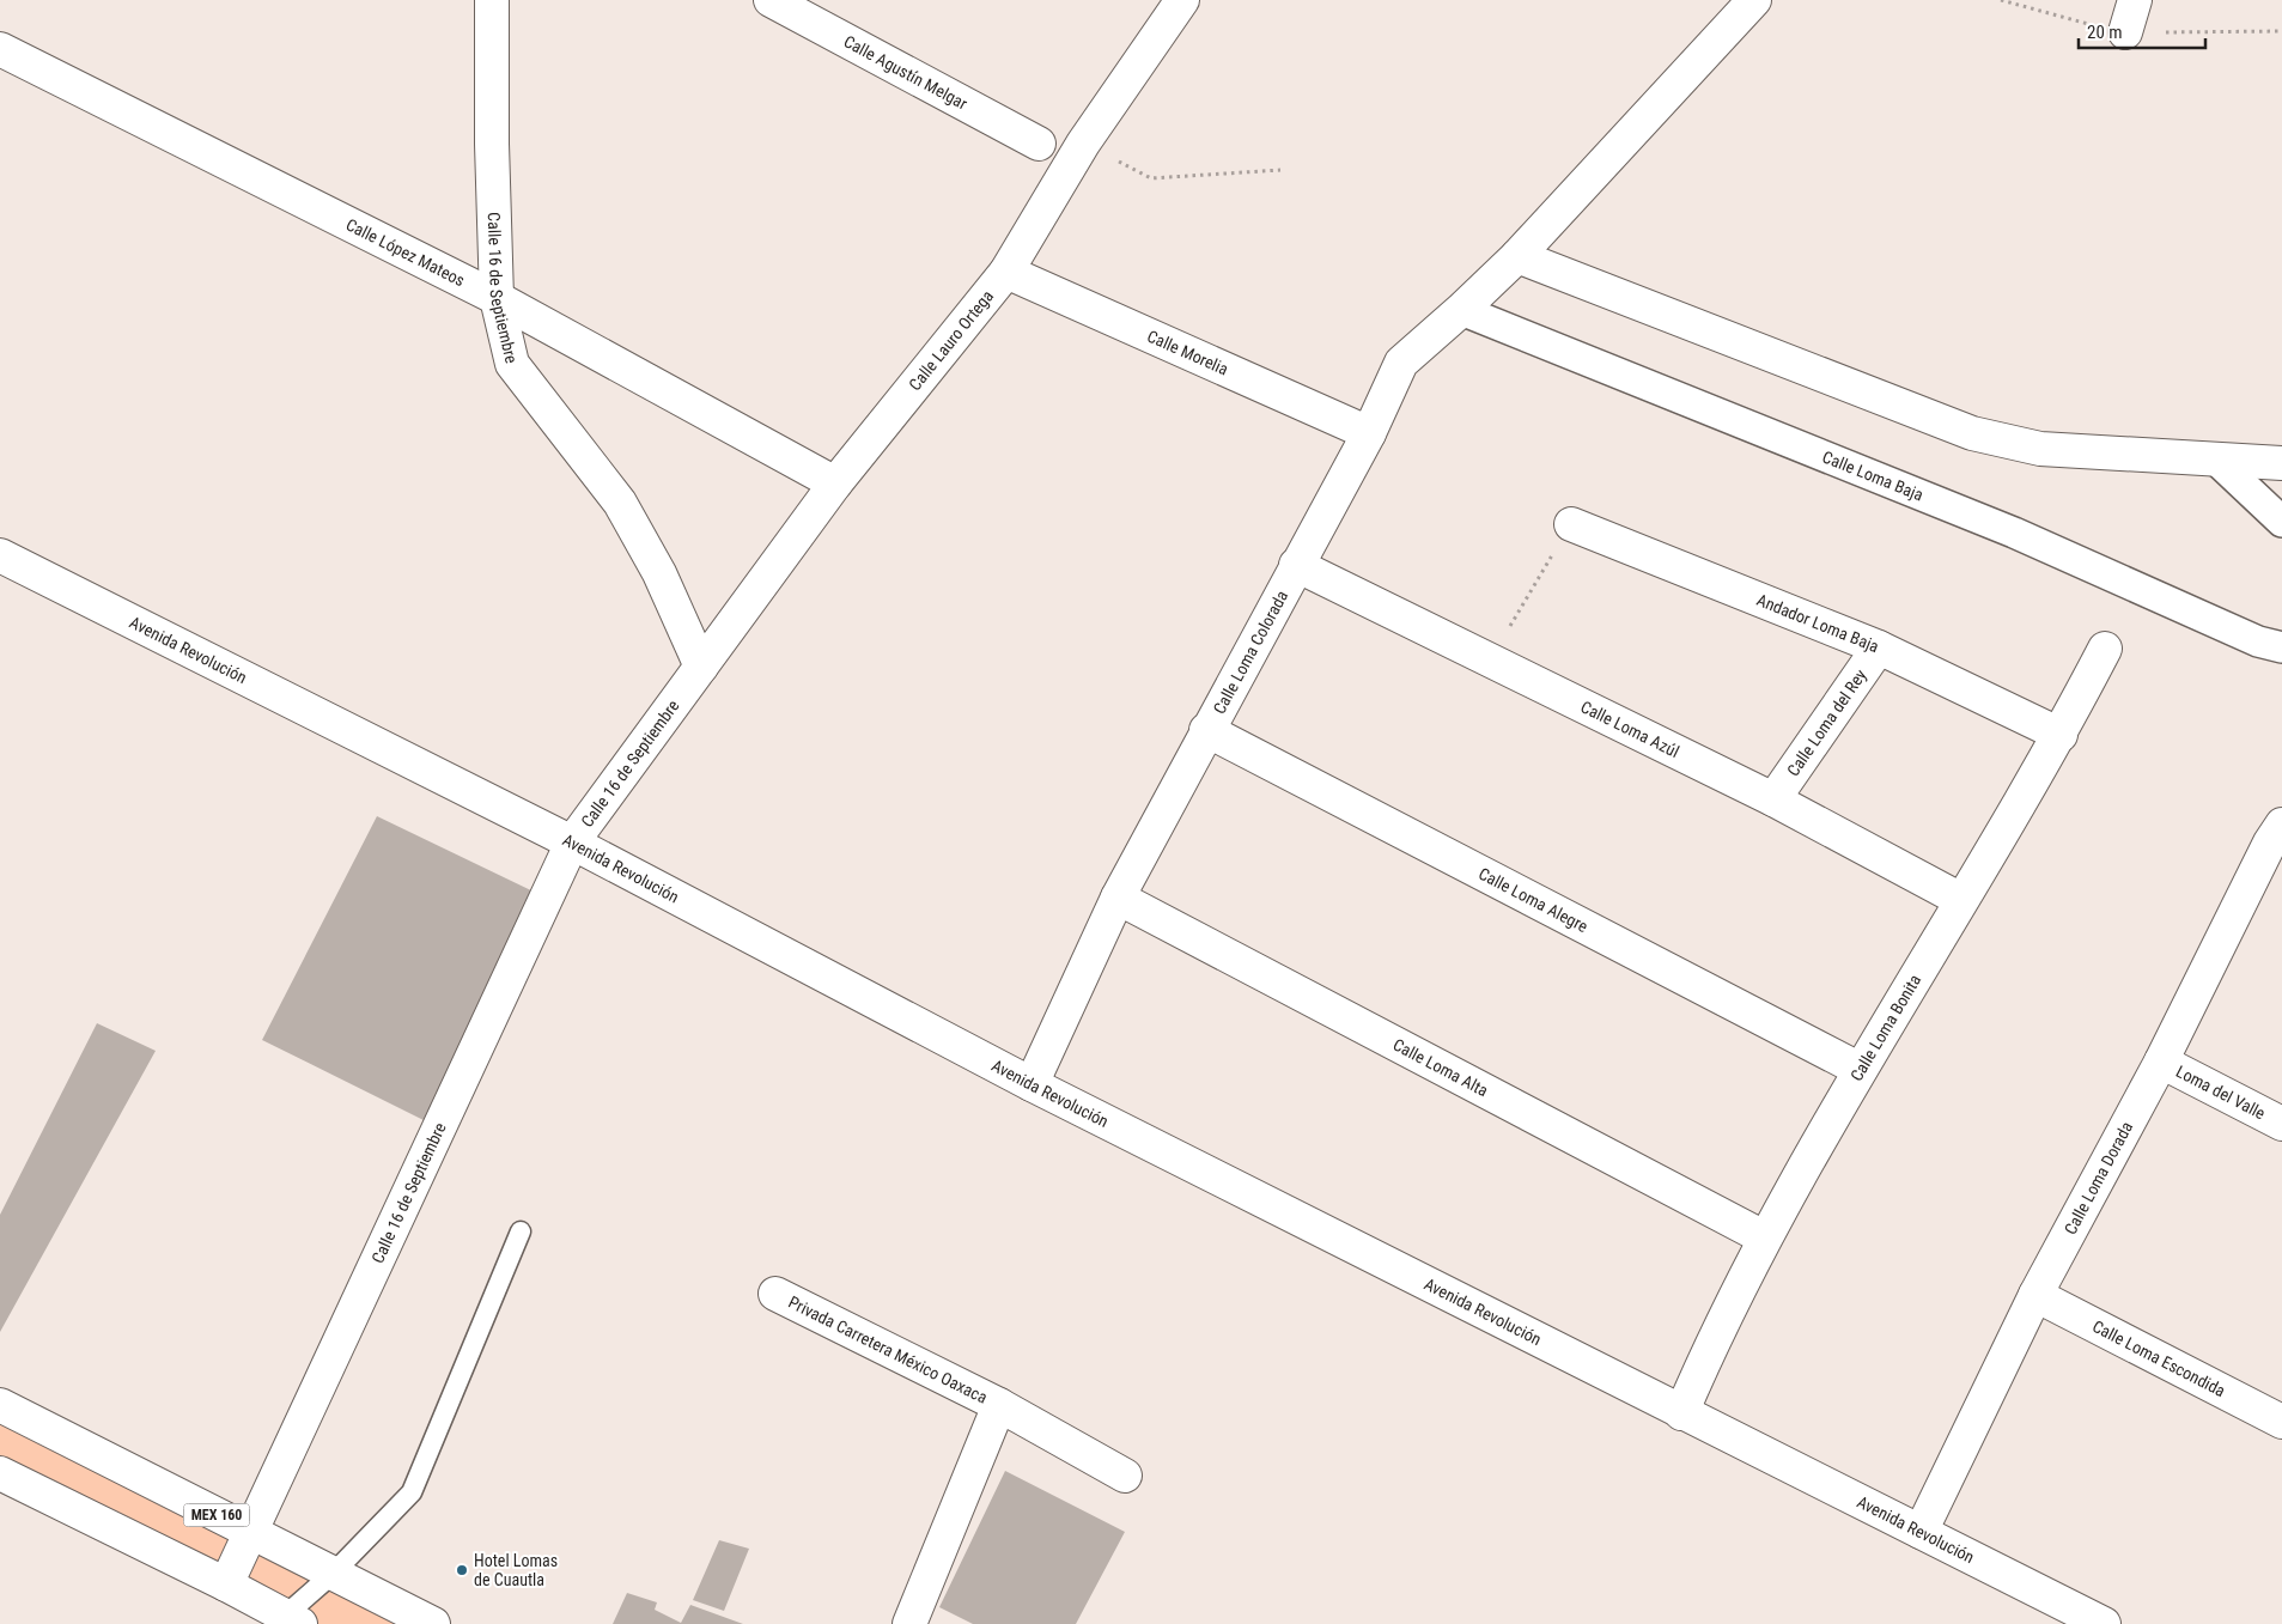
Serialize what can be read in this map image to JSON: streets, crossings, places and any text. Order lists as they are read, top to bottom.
{
  "streets": {
    "street": [
      "Calle Agustín Melgar",
      "Calle López Mateos",
      "Calle 16 de Septiembre",
      "Calle Lauro Ortega",
      "Calle Morelia",
      "Calle Loma Baja",
      "Andador Loma Baja",
      "Avenida Revolución",
      "Calle Loma Colorada",
      "Calle Loma del Rey",
      "Calle Loma Azúl",
      "Calle Loma Alegre",
      "Calle Loma Bonita",
      "Calle Loma Alta",
      "Loma del Valle",
      "Calle Loma Dorada",
      "Privada Carretera México Oaxaca",
      "Calle Loma Escondida",
      "MEX 160"
    ]
  },
  "crossings": [
    ["Calle López Mateos", "Calle 16 de Septiembre"],
    ["Calle López Mateos", "Calle Lauro Ortega"],
    ["Calle 16 de Septiembre", "Calle Lauro Ortega"],
    ["Calle 16 de Septiembre", "Avenida Revolución"],
    ["Calle 16 de Septiembre", "MEX 160"],
    ["Calle Lauro Ortega", "Calle Morelia"],
    ["Calle Morelia", "Calle Loma Colorada"],
    ["Calle Loma Baja", "Calle Loma Colorada"],
    ["Andador Loma Baja", "Calle Loma del Rey"],
    ["Andador Loma Baja", "Calle Loma Bonita"],
    ["Avenida Revolución", "Calle Loma Colorada"],
    ["Avenida Revolución", "Calle Loma Bonita"],
    ["Avenida Revolución", "Calle Loma Dorada"],
    ["Calle Loma Colorada", "Calle Loma Azúl"],
    ["Calle Loma Colorada", "Calle Loma Alegre"],
    ["Calle Loma Colorada", "Calle Loma Alta"],
    ["Calle Loma del Rey", "Calle Loma Azúl"],
    ["Calle Loma Azúl", "Calle Loma Bonita"],
    ["Calle Loma Alegre", "Calle Loma Bonita"],
    ["Calle Loma Bonita", "Calle Loma Alta"],
    ["Loma del Valle", "Calle Loma Dorada"],
    ["Calle Loma Dorada", "Calle Loma Escondida"]
  ],
  "places": ["Hotel Lomas de Cuautla"],
  "scale_bar": "20 m"
}
